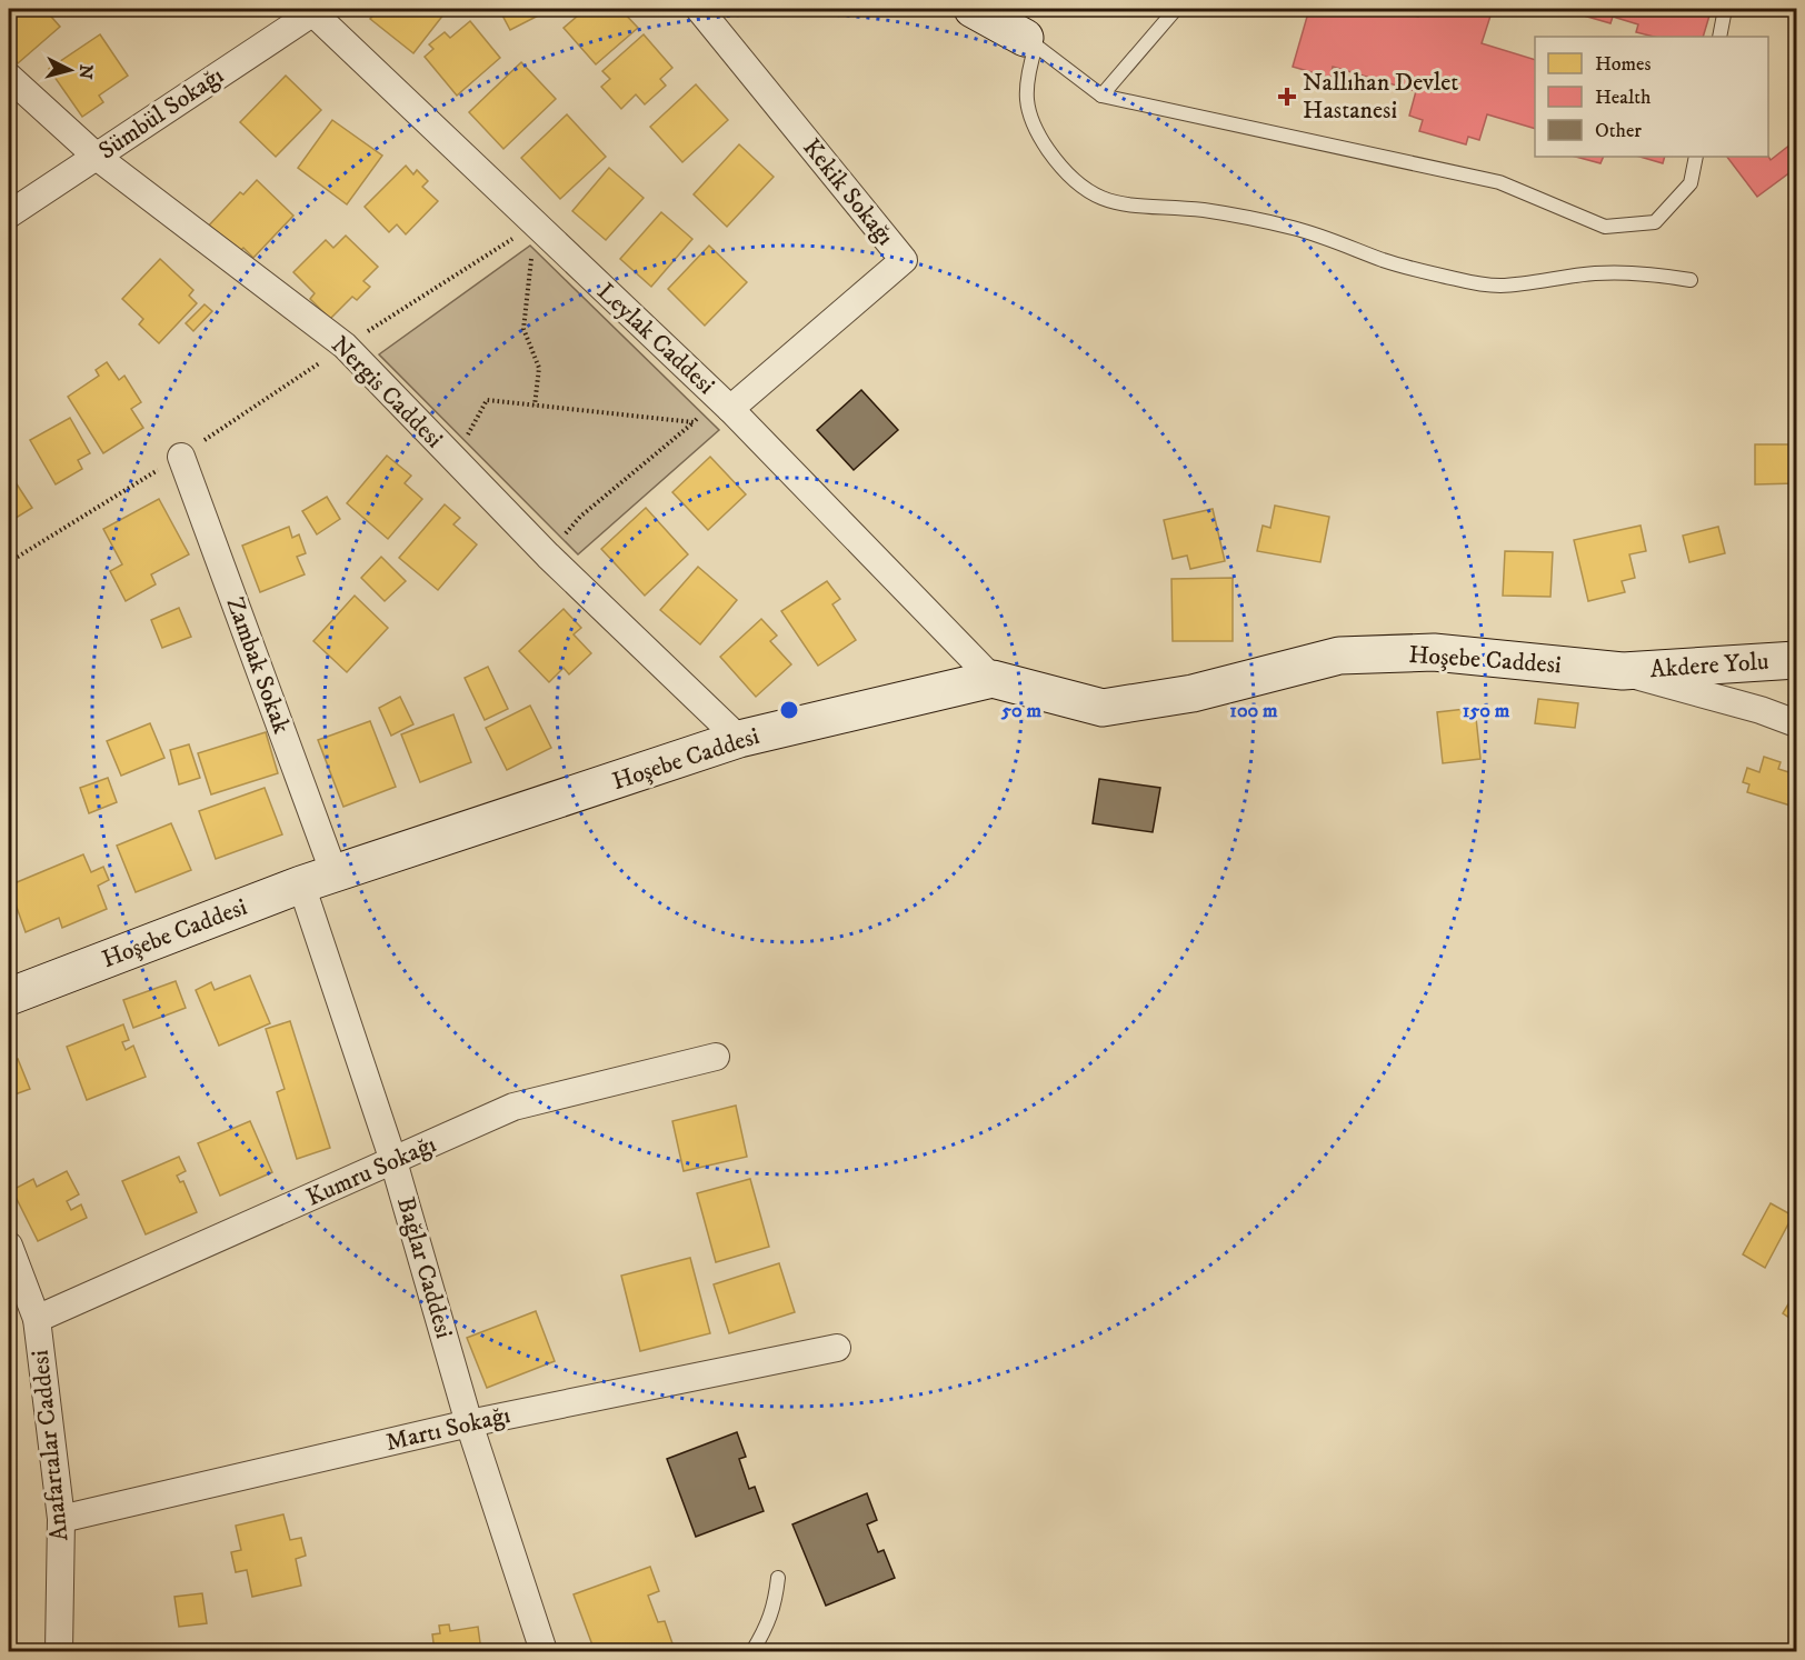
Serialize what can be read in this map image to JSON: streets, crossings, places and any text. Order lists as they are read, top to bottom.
{
  "streets": {
    "street": [
      "Sümbül Sokağı",
      "Kekik Sokağı",
      "Leylak Caddesi",
      "Nergis Caddesi",
      "Hoşebe Caddesi",
      "Zambak Sokak",
      "Akdere Yolu",
      "Kumru Sokağı",
      "Bağlar Caddesi",
      "Martı Sokağı",
      "Anafartalar Caddesi"
    ]
  },
  "crossings": [
    ["Sümbül Sokağı", "Leylak Caddesi"],
    ["Sümbül Sokağı", "Nergis Caddesi"],
    ["Kekik Sokağı", "Leylak Caddesi"],
    ["Leylak Caddesi", "Hoşebe Caddesi"],
    ["Nergis Caddesi", "Hoşebe Caddesi"],
    ["Hoşebe Caddesi", "Zambak Sokak"],
    ["Hoşebe Caddesi", "Akdere Yolu"],
    ["Hoşebe Caddesi", "Bağlar Caddesi"],
    ["Zambak Sokak", "Bağlar Caddesi"],
    ["Kumru Sokağı", "Bağlar Caddesi"],
    ["Kumru Sokağı", "Anafartalar Caddesi"],
    ["Bağlar Caddesi", "Martı Sokağı"],
    ["Martı Sokağı", "Anafartalar Caddesi"]
  ],
  "places": {
    "health": ["Nallıhan Devlet Hastanesi"]
  },
  "legend": ["Homes", "Health", "Other"],
  "north": "right",
  "rings": ["50 m", "100 m", "150 m"]
}
